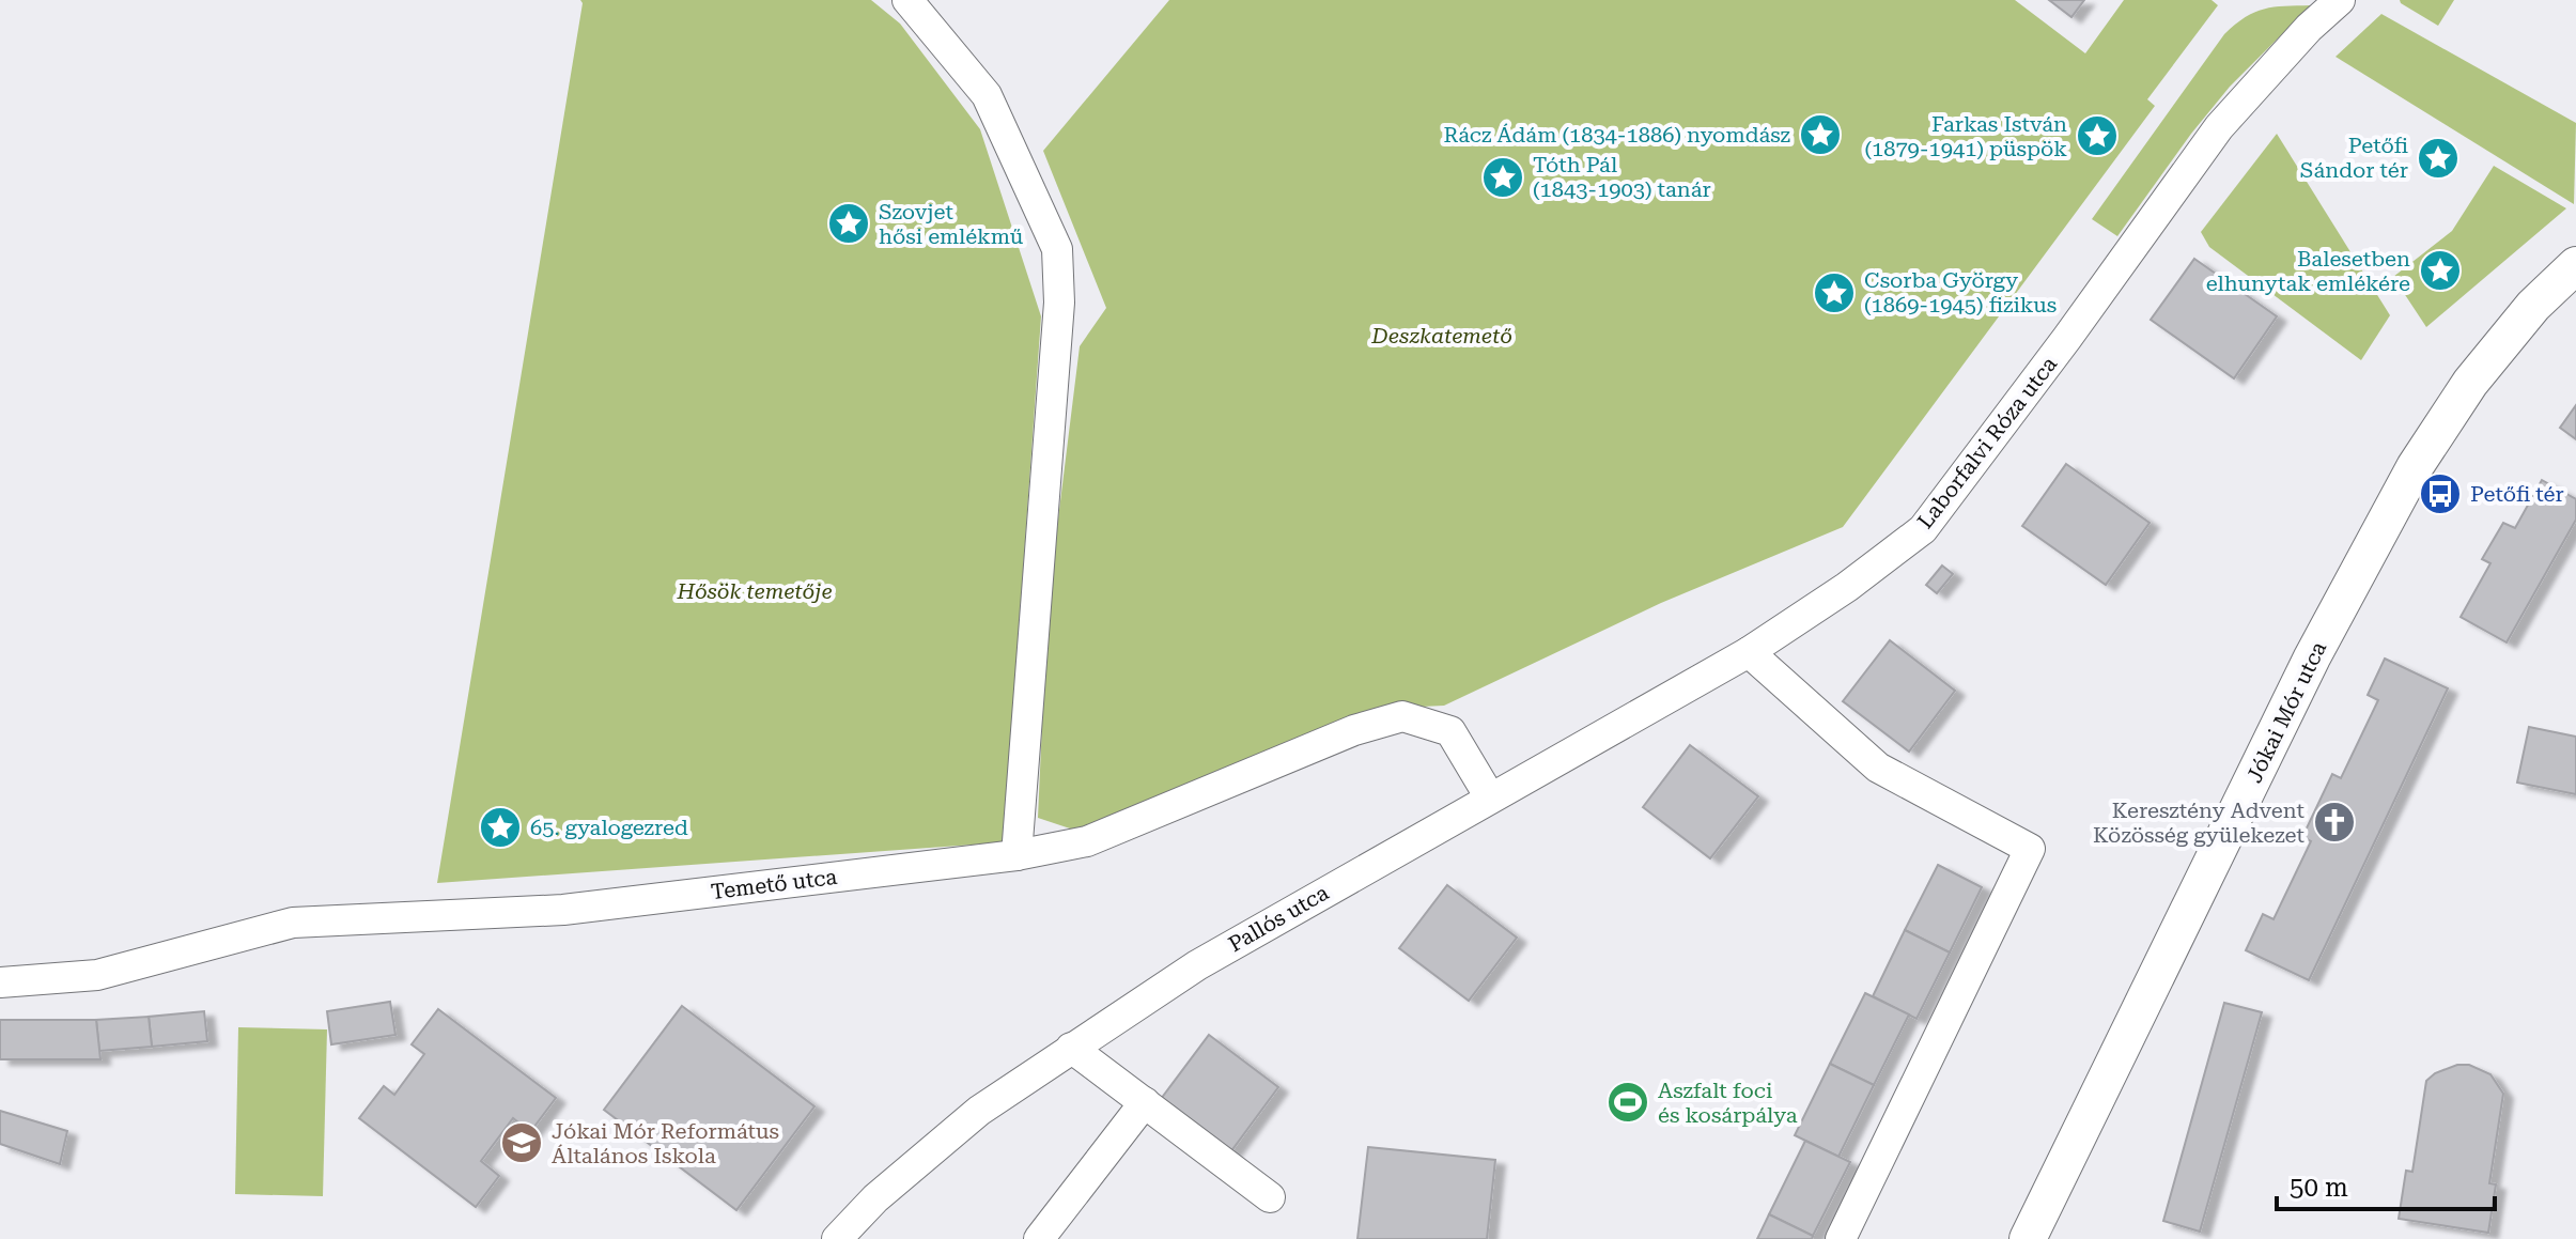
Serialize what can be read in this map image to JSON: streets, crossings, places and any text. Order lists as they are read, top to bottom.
{
  "streets": {
    "street": [
      "Laborfalvi Róza utca",
      "Jókai Mór utca",
      "Temető utca",
      "Pallós utca"
    ]
  },
  "crossings": [
    ["Laborfalvi Róza utca", "Temető utca"],
    ["Laborfalvi Róza utca", "Pallós utca"],
    ["Temető utca", "Pallós utca"]
  ],
  "parks": ["Deszkatemető", "Hősök temetője"],
  "places": {
    "place": [
      "Rácz Ádám (1834-1886) nyomdász",
      "Farkas István (1879-1941) püspök",
      "Petőfi Sándor tér",
      "Tóth Pál (1843-1903) tanár",
      "Szovjet hősi emlékmű",
      "Balesetben elhunytak emlékére",
      "Csorba György (1869-1945) fizikus",
      "65. gyalogezred"
    ],
    "bus stop": ["Petőfi tér"],
    "church": ["Keresztény Advent Közösség gyülekezet"],
    "sports": ["Aszfalt foci és kosárpálya"],
    "school or university": ["Jókai Mór Református Általános Iskola"]
  },
  "scale_bar": "50 m"
}
